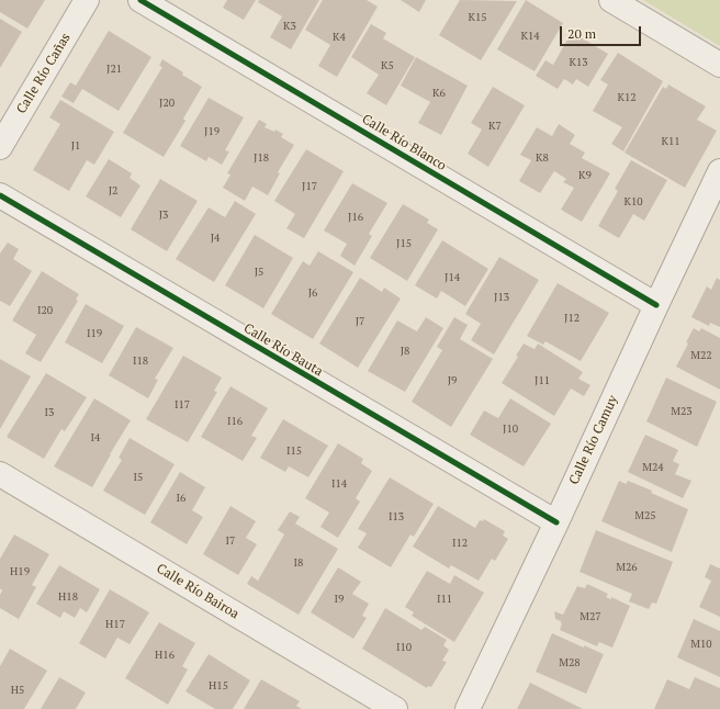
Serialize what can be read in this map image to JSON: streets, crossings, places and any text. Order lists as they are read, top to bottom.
{
  "streets": {
    "street": [
      "Calle Río Cañas",
      "Calle Río Blanco",
      "Calle Río Bauta",
      "Calle Río Camuy",
      "Calle Río Bairoa"
    ]
  },
  "crossings": [
    ["Calle Río Blanco", "Calle Río Camuy"],
    ["Calle Río Bauta", "Calle Río Camuy"]
  ],
  "house_numbers": [
    "K15",
    "K3",
    "K14",
    "K4",
    "K13",
    "K5",
    "J21",
    "K6",
    "K12",
    "J20",
    "K7",
    "J19",
    "K11",
    "J1",
    "J18",
    "K8",
    "K9",
    "J17",
    "J2",
    "K10",
    "J3",
    "J16",
    "J4",
    "J15",
    "J5",
    "J14",
    "J6",
    "J13",
    "I20",
    "J12",
    "J7",
    "I19",
    "J8",
    "M22",
    "I18",
    "J9",
    "J11",
    "I17",
    "M23",
    "I3",
    "I16",
    "J10",
    "I4",
    "I15",
    "M24",
    "I5",
    "I14",
    "I6",
    "M25",
    "I13",
    "I7",
    "I12",
    "I8",
    "M26",
    "H19",
    "H18",
    "I9",
    "I11",
    "M27",
    "H17",
    "M10",
    "I10",
    "H16",
    "M28",
    "H15",
    "H5"
  ],
  "scale_bar": "20 m"
}
